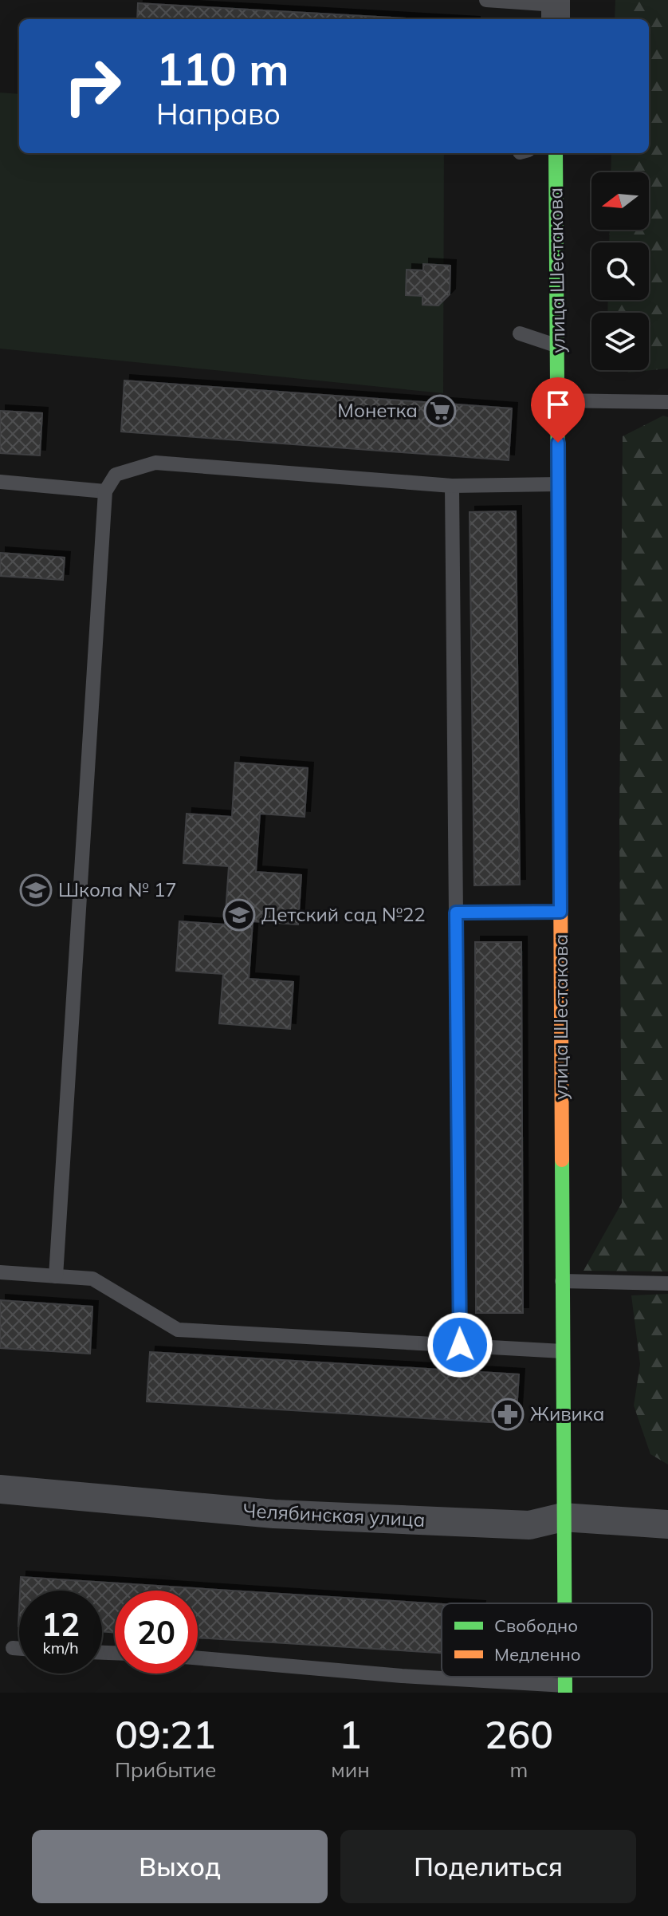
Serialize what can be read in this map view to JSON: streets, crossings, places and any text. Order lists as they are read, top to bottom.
{
  "streets": {
    "street": ["улица Шестакова", "Челябинская улица"]
  },
  "crossings": [
    ["улица Шестакова", "Челябинская улица"]
  ],
  "places": {
    "supermarket": ["Монетка"],
    "school or university": ["Школа № 17", "Детский сад №22"],
    "pharmacy": ["Живика"]
  },
  "legend": ["Свободно", "Медленно"],
  "north": "left",
  "page": {
    "turn": ["110 m", "Направо"],
    "speed": "12 km/h",
    "limit": "20",
    "eta": [
      "09:21",
      "Прибытие",
      "1",
      "мин",
      "260",
      "m"
    ],
    "buttons": ["Выход", "Поделиться"]
  }
}
